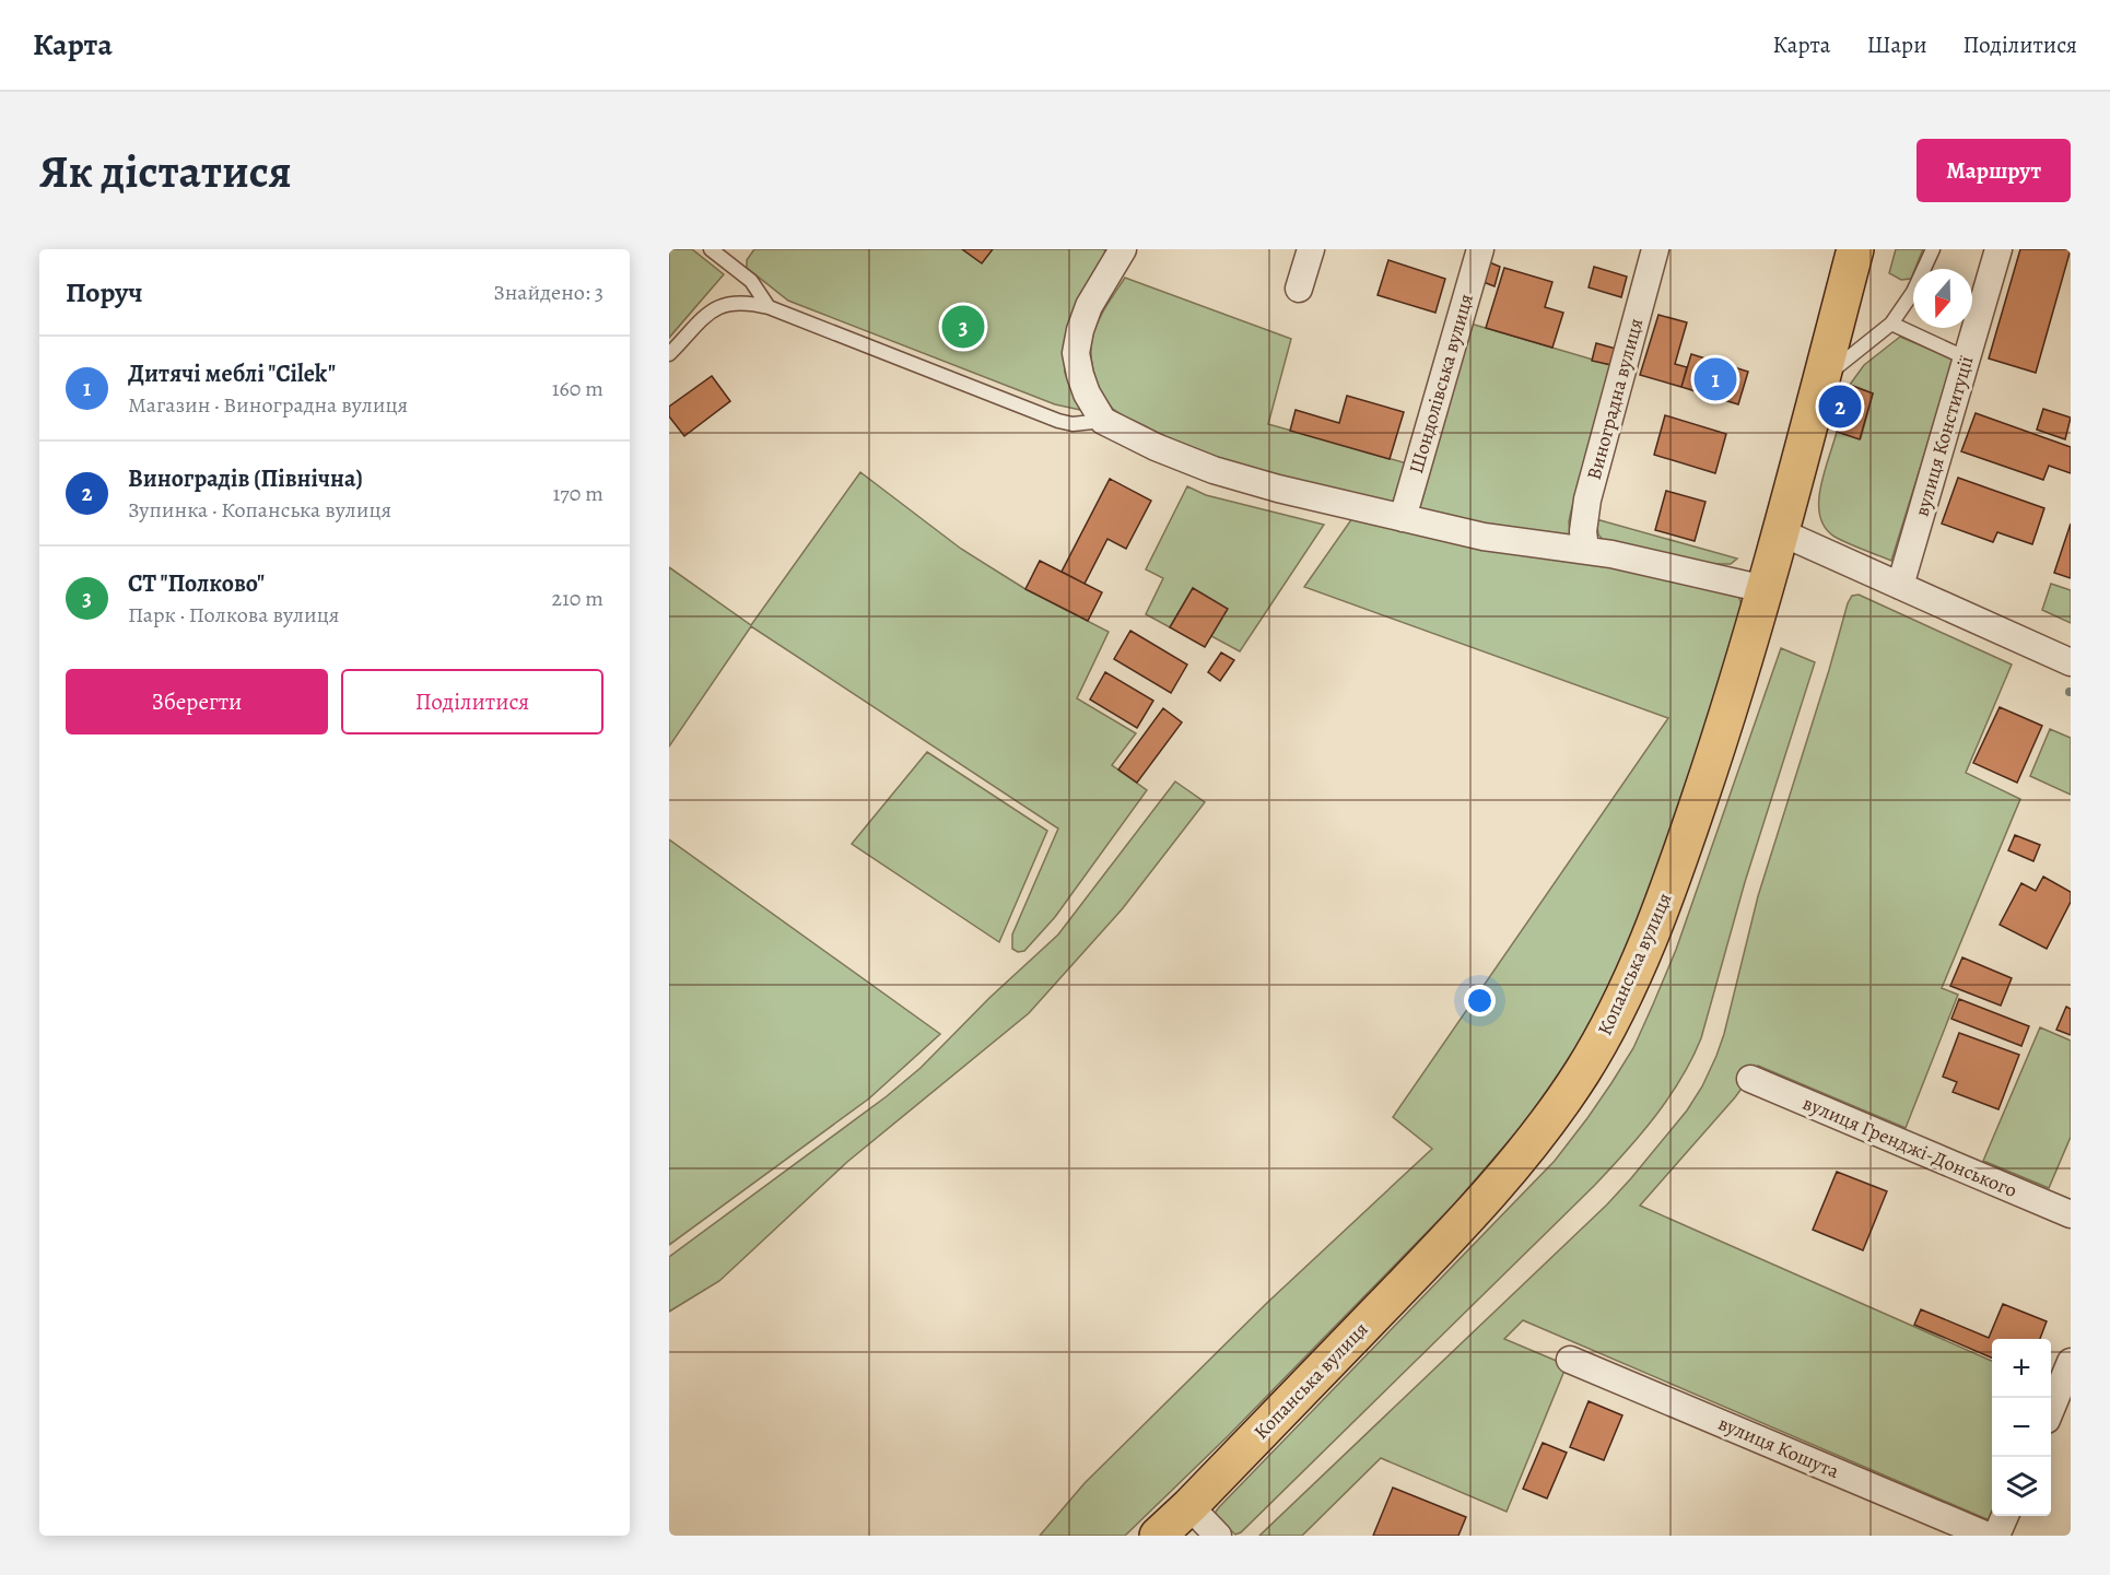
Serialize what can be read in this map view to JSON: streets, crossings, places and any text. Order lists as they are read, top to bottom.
{
  "streets": {
    "highway": ["Копанська вулиця"],
    "street": [
      "Шондолівська вулиця",
      "Виноградна вулиця",
      "вулиця Конституції",
      "вулиця Гренджі-Донського",
      "вулиця Кошута"
    ]
  },
  "north": "bottom",
  "page": {
    "header": "Карта",
    "nav": ["Карта", "Шари", "Поділитися"],
    "buttons": [
      "Маршрут",
      ["Зберегти", "Поділитися"]
    ],
    "title": "Як дістатися",
    "heading": ["Поруч", "Знайдено: 3"],
    "pins": ["3", "1", "2"],
    "list": [
      {
        "mark": "1",
        "name": "Дитячі меблі \"Cilek\"",
        "note": "Магазин · Виноградна вулиця",
        "value": "160 m"
      },
      {
        "mark": "2",
        "name": "Виноградів (Північна)",
        "note": "Зупинка · Копанська вулиця",
        "value": "170 m"
      },
      {
        "mark": "3",
        "name": "СТ \"Полково\"",
        "note": "Парк · Полкова вулиця",
        "value": "210 m"
      }
    ],
    "map_buttons": ["+", "−"]
  }
}
